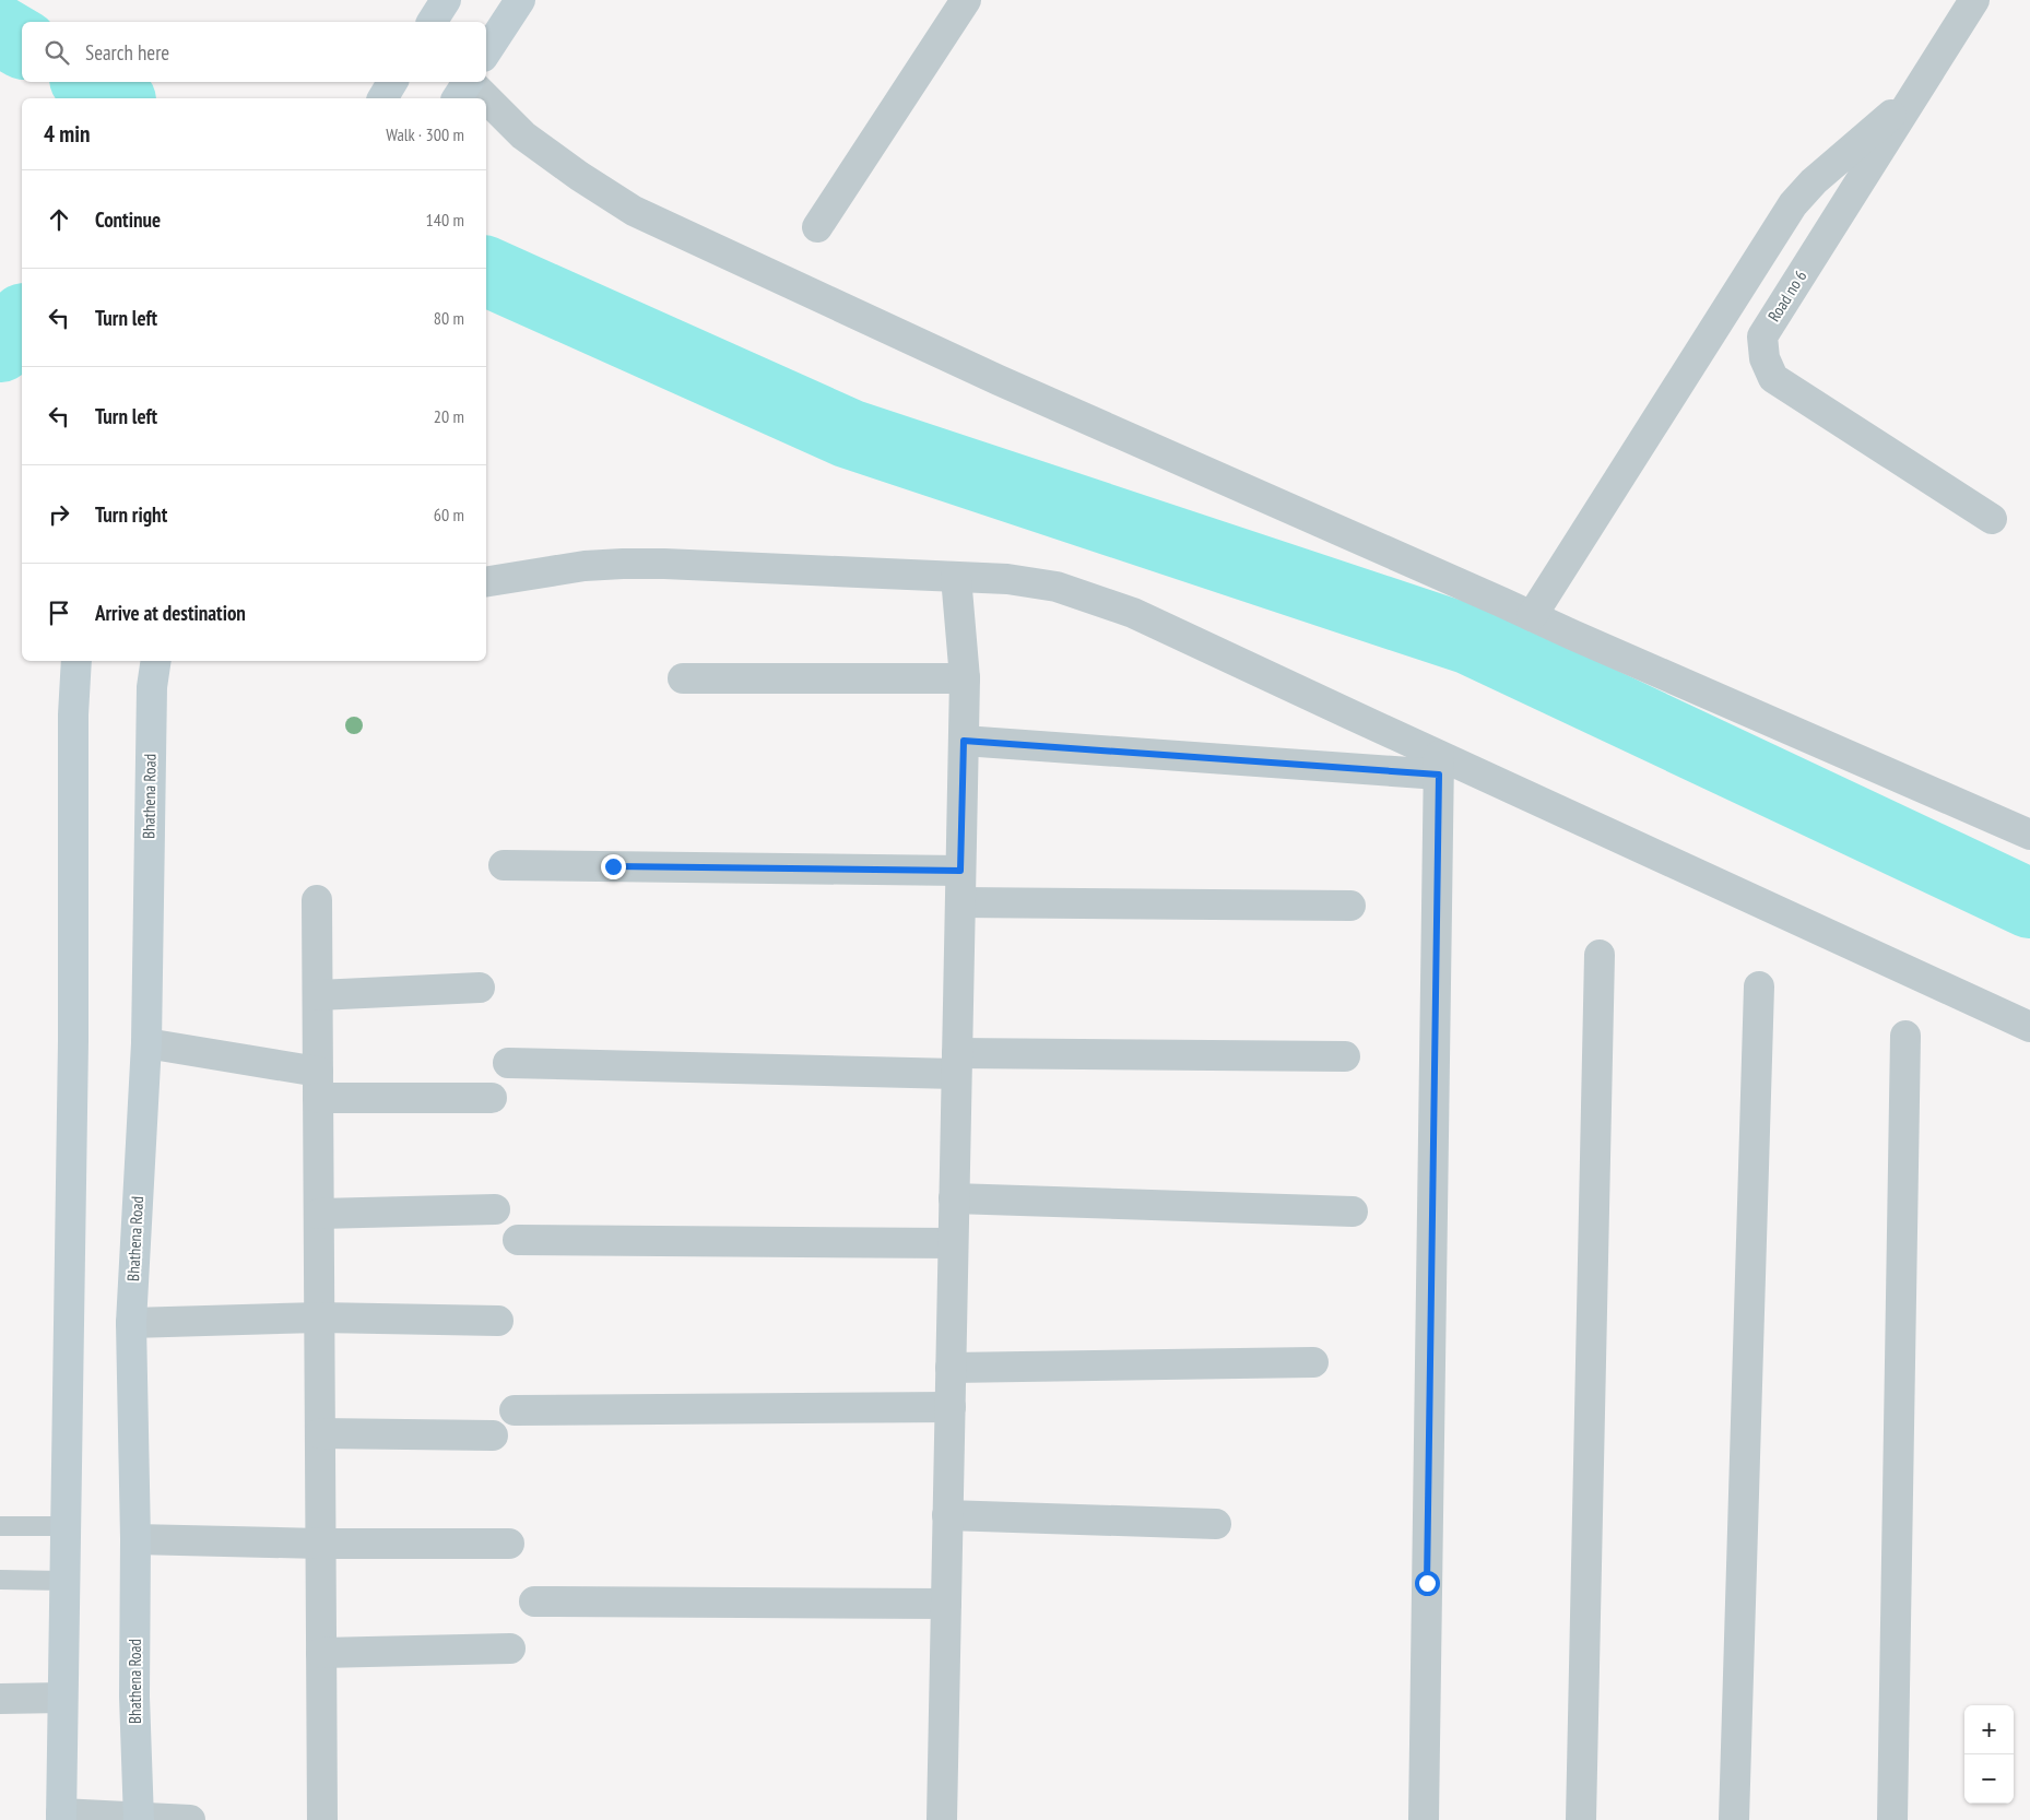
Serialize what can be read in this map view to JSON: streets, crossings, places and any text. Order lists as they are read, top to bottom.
{
  "streets": {
    "street": ["Road no 6", "Bhathena Road"]
  },
  "page": {
    "search": "Search here",
    "heading": ["4 min", "Walk · 300 m"],
    "list": [
      ["Continue", "140 m"],
      ["Turn left", "80 m"],
      ["Turn left", "20 m"],
      ["Turn right", "60 m"],
      "Arrive at destination"
    ],
    "map_buttons": ["+", "−"]
  }
}
